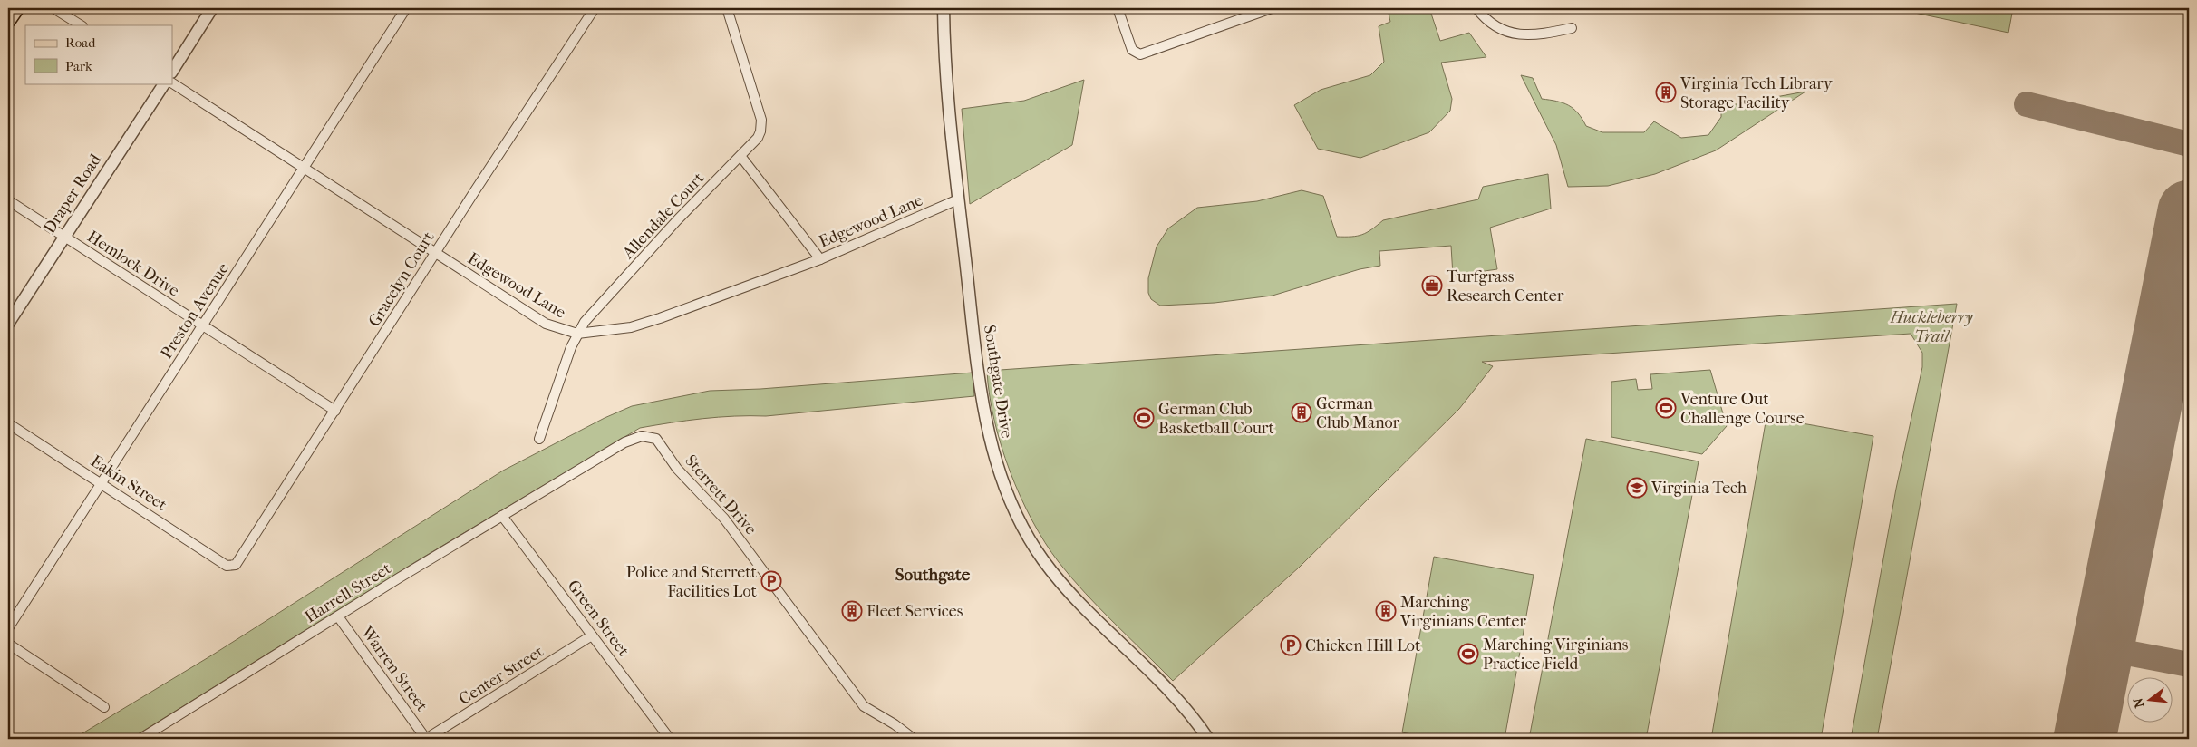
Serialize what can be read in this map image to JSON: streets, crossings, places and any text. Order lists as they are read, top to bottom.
{
  "streets": {
    "street": [
      "Draper Road",
      "Allendale Court",
      "Edgewood Lane",
      "Hemlock Drive",
      "Gracelyn Court",
      "Preston Avenue",
      "Southgate Drive",
      "Eakin Street",
      "Sterrett Drive",
      "Harrell Street",
      "Green Street",
      "Warren Street",
      "Center Street"
    ]
  },
  "crossings": [
    ["Draper Road", "Hemlock Drive"],
    ["Allendale Court", "Edgewood Lane"],
    ["Edgewood Lane", "Gracelyn Court"],
    ["Edgewood Lane", "Preston Avenue"],
    ["Edgewood Lane", "Southgate Drive"],
    ["Hemlock Drive", "Gracelyn Court"],
    ["Hemlock Drive", "Preston Avenue"],
    ["Gracelyn Court", "Eakin Street"],
    ["Preston Avenue", "Eakin Street"],
    ["Sterrett Drive", "Harrell Street"],
    ["Harrell Street", "Green Street"],
    ["Harrell Street", "Warren Street"],
    ["Green Street", "Center Street"],
    ["Warren Street", "Center Street"]
  ],
  "districts": ["Southgate"],
  "parks": ["Huckleberry Trail"],
  "places": {
    "building": [
      "Virginia Tech Library Storage Facility",
      "German Club Manor",
      "Fleet Services",
      "Marching Virginians Center"
    ],
    "office": ["Turfgrass Research Center"],
    "sports": ["Venture Out Challenge Course", "German Club Basketball Court", "Marching Virginians Practice Field"],
    "school or university": ["Virginia Tech"],
    "parking": ["Police and Sterrett Facilities Lot", "Chicken Hill Lot"]
  },
  "legend": ["Road", "Park"],
  "north": "left"
}
